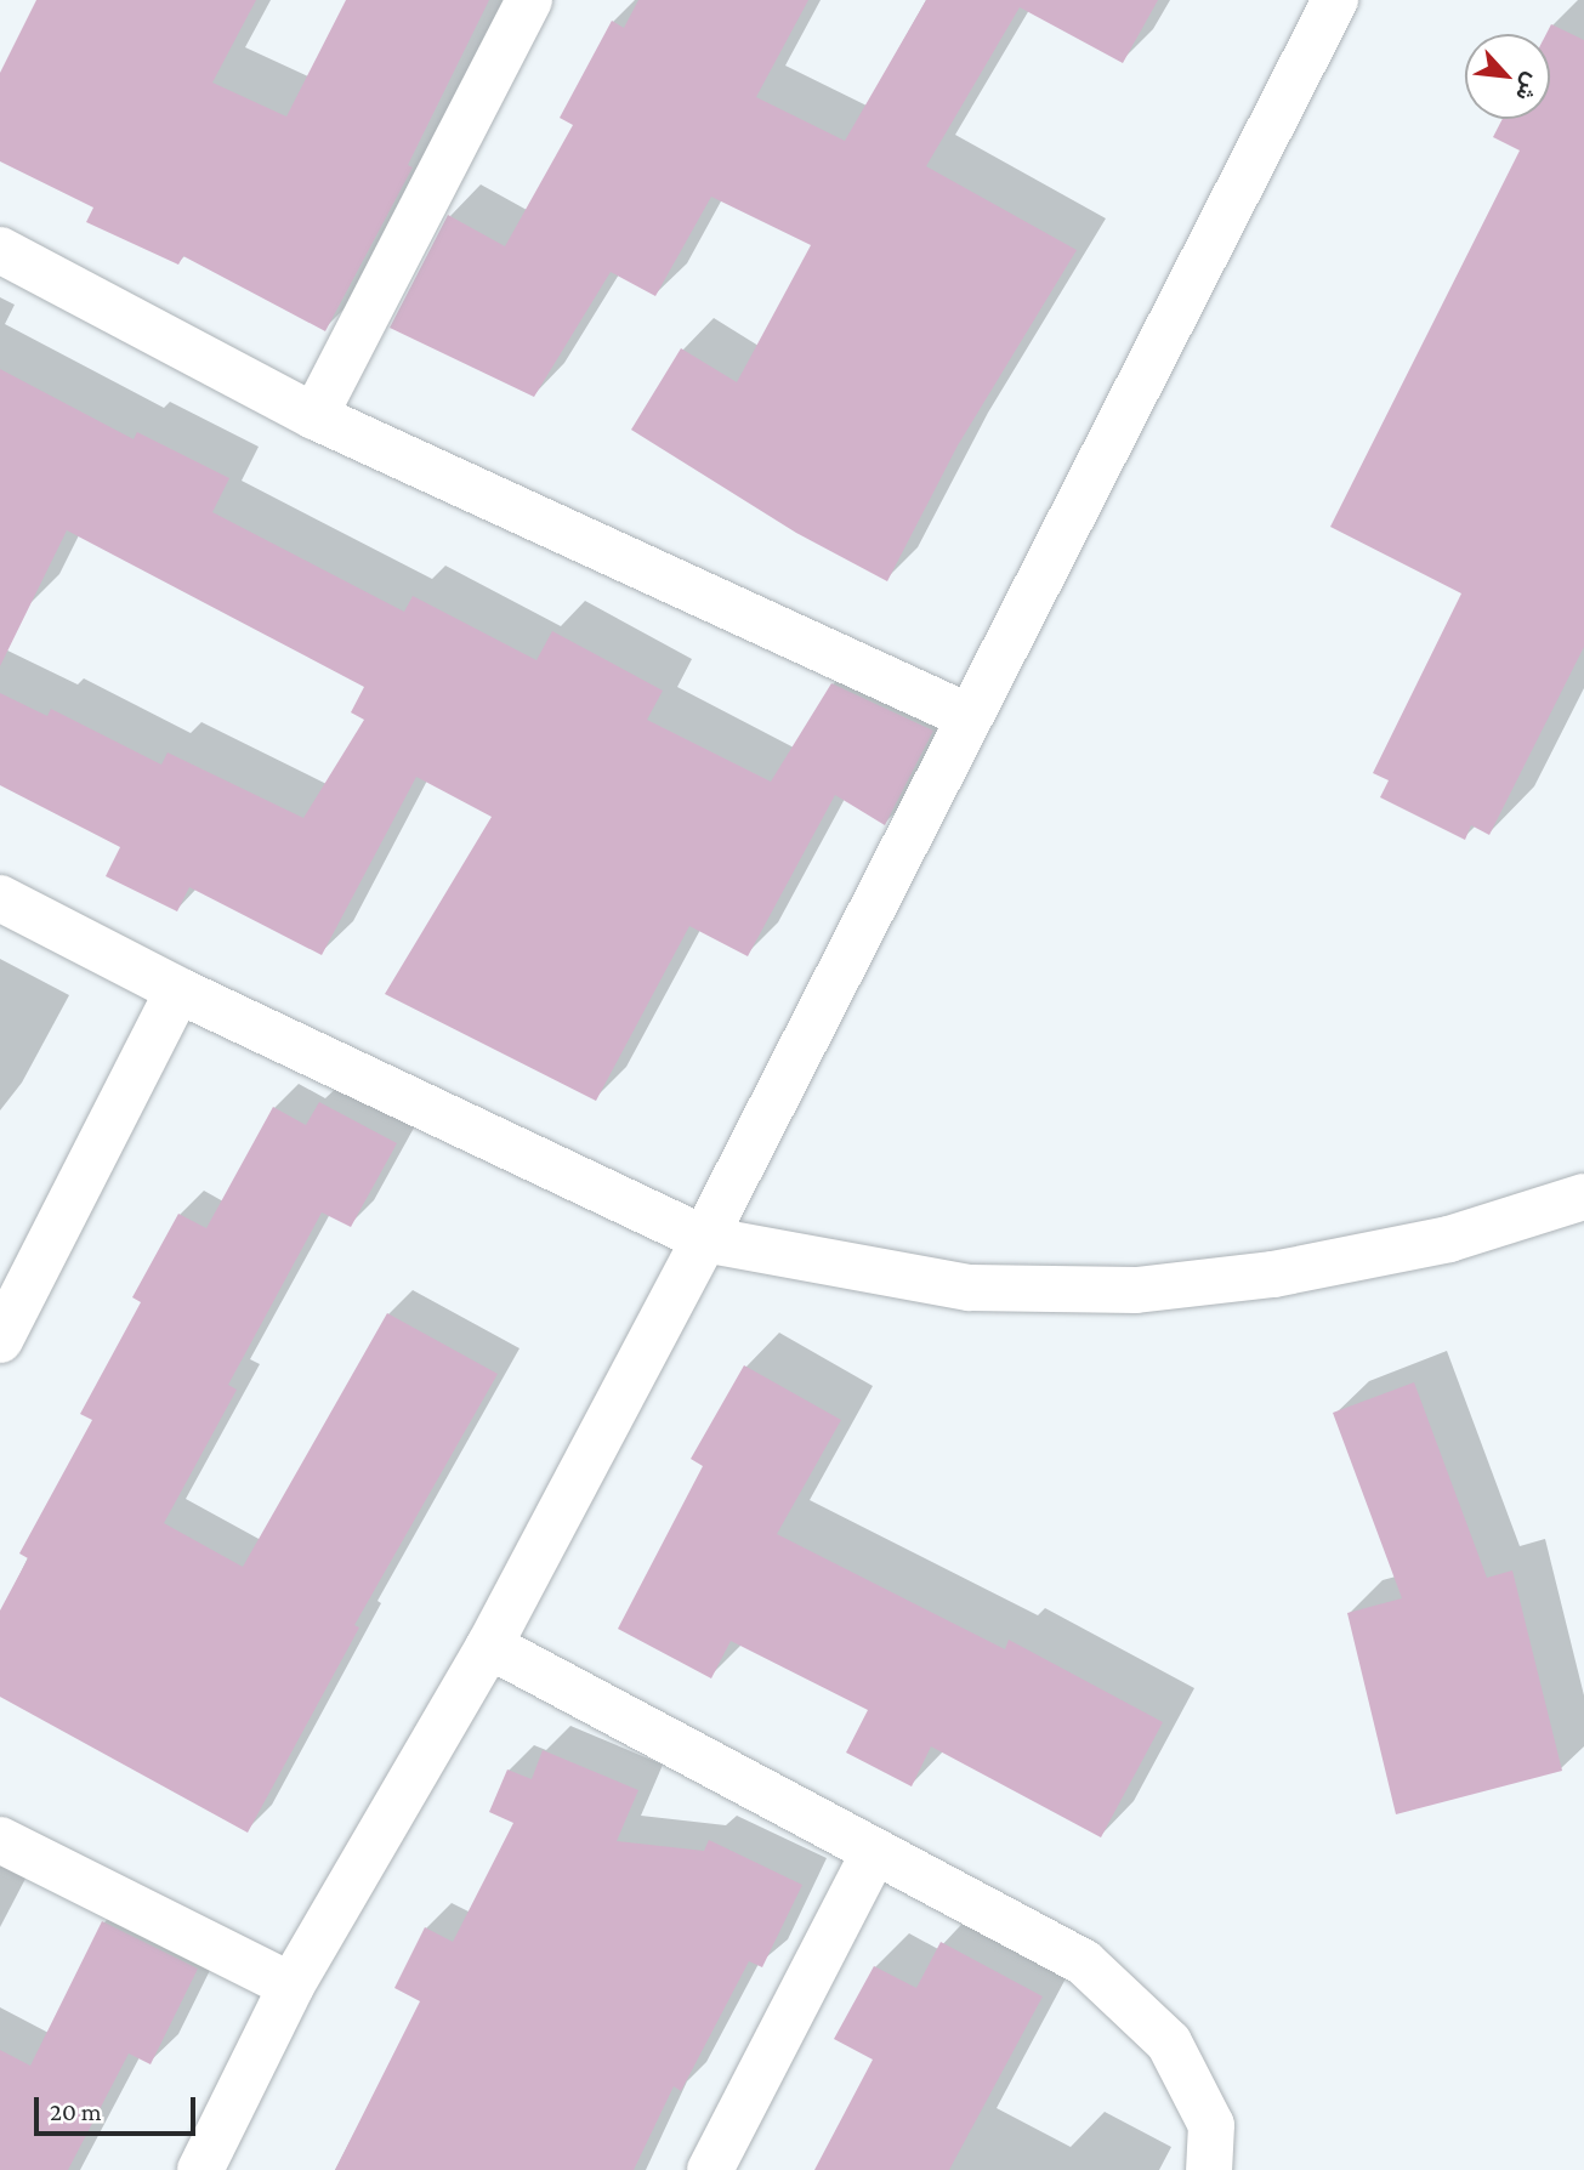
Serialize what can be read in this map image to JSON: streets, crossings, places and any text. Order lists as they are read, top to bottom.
{
  "scale_bar": "20 m",
  "north": "bottom right"
}
